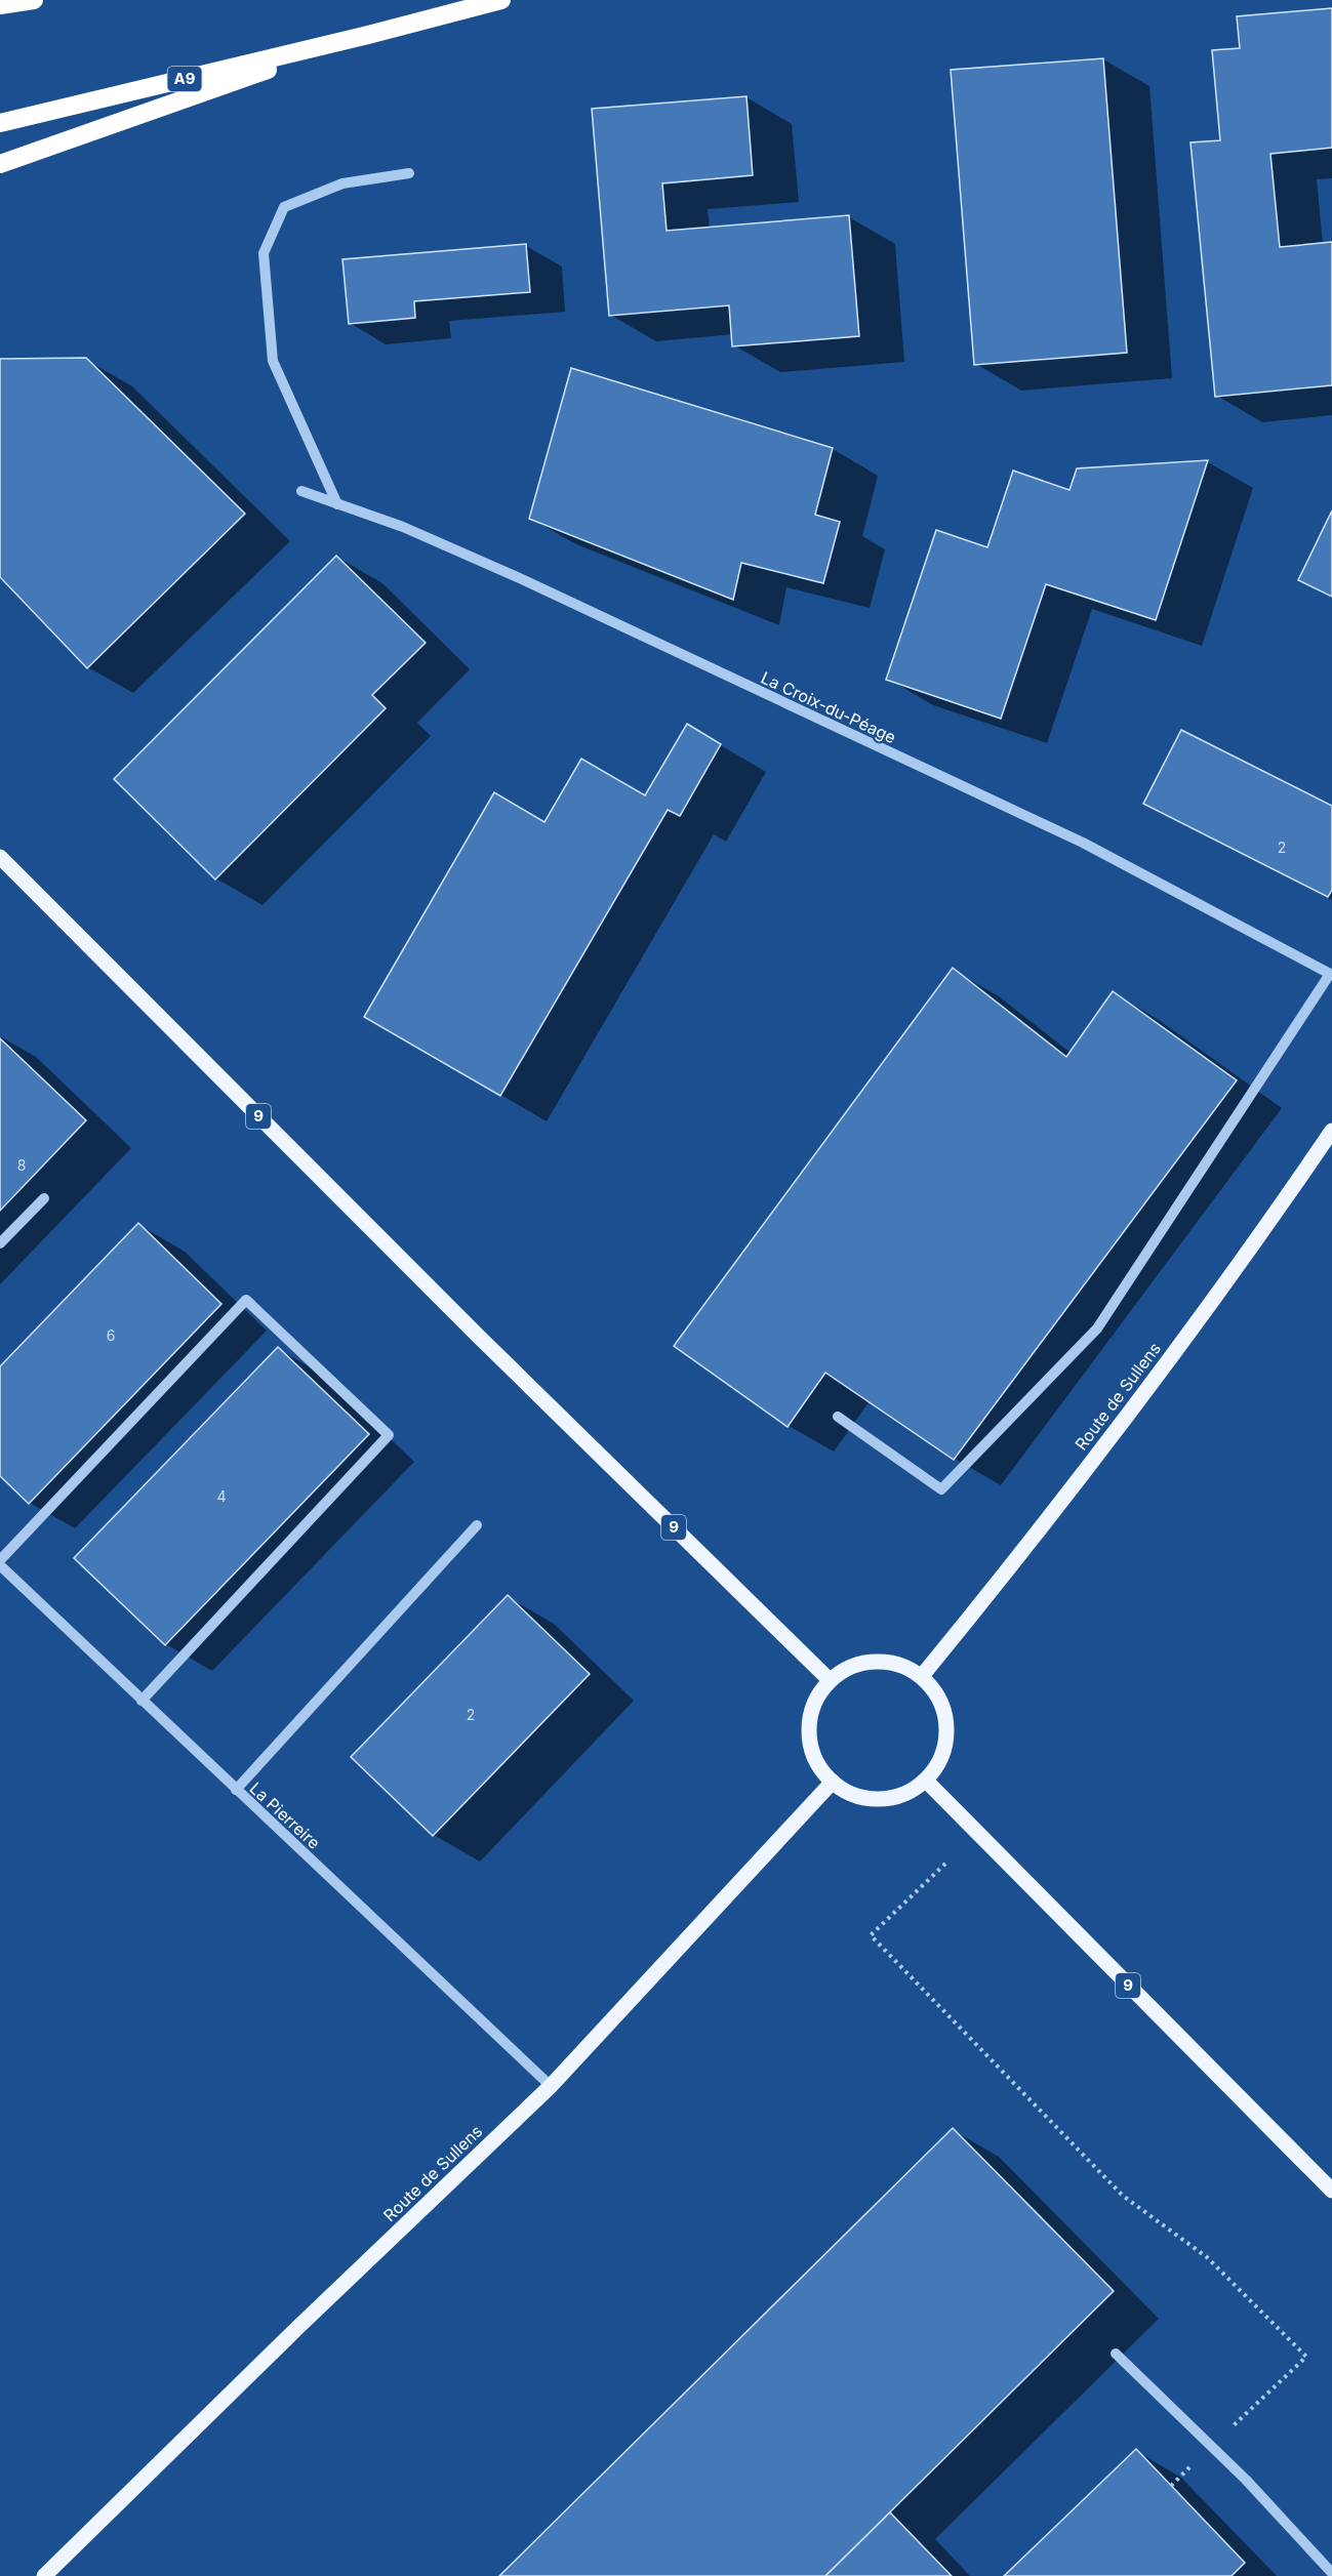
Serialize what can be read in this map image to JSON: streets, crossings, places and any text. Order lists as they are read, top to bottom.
{
  "streets": {
    "highway": ["A9"],
    "main road": ["9", "Route de Sullens"],
    "street": ["La Croix-du-Péage", "La Pierreire"]
  },
  "crossings": [
    ["9", "Route de Sullens"],
    ["Route de Sullens", "La Pierreire"]
  ],
  "house_numbers": [
    "2",
    "8",
    "6",
    "4",
    "2"
  ]
}
